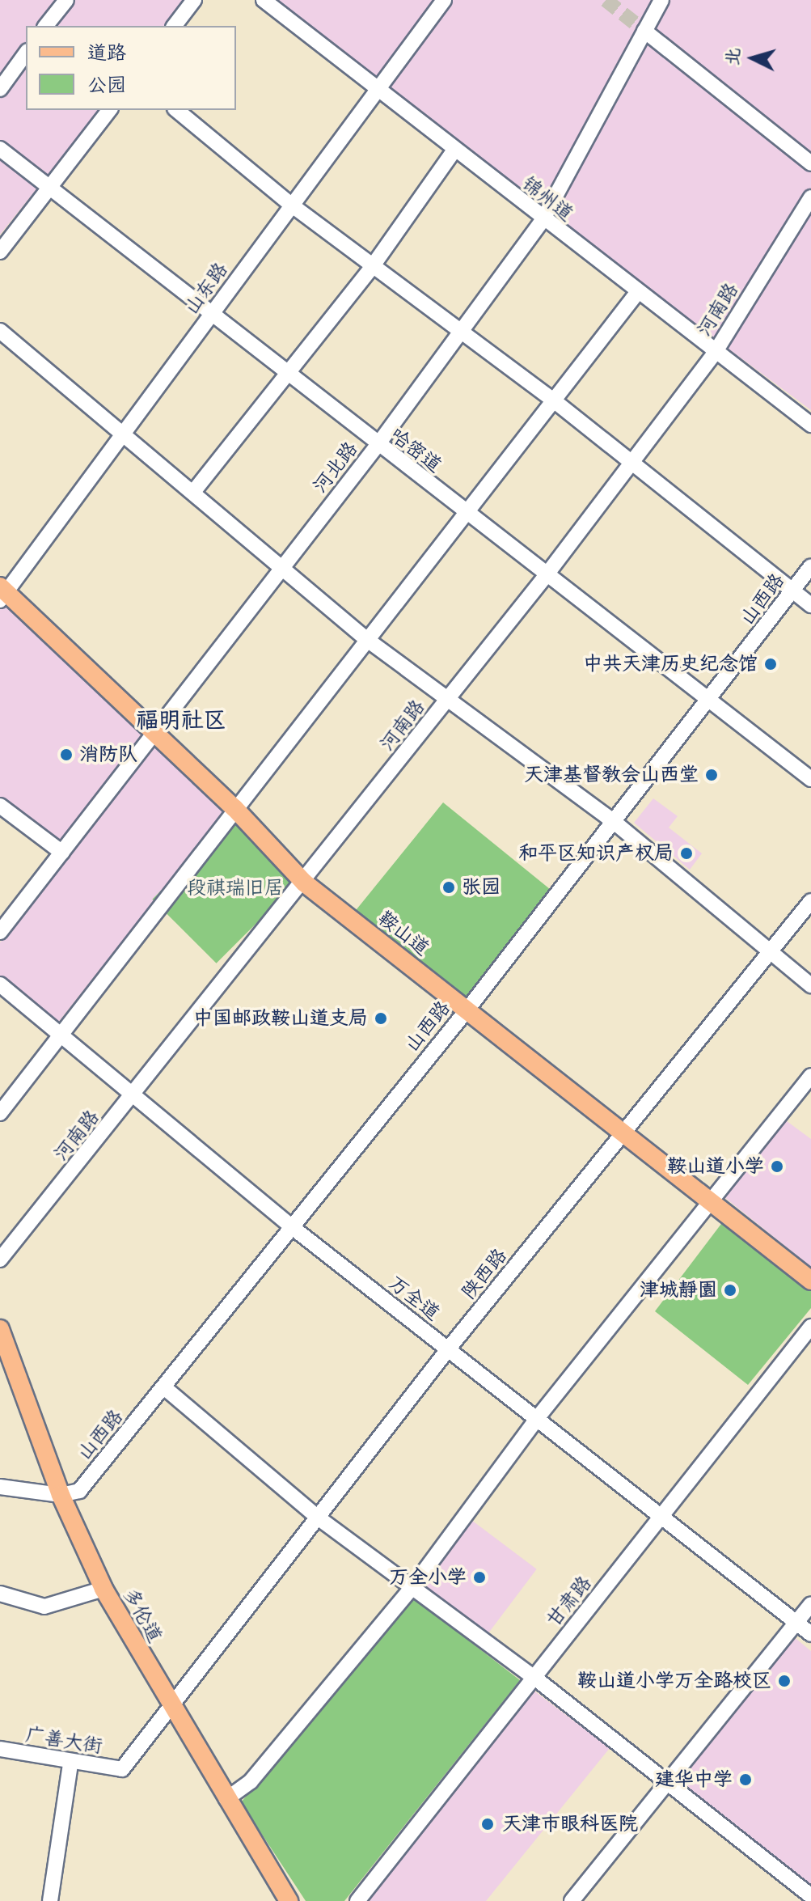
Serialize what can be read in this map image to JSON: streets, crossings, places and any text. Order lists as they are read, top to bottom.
{
  "streets": {
    "main road": ["鞍山道", "多伦道"],
    "street": [
      "锦州道",
      "山东路",
      "河南路",
      "哈密道",
      "河北路",
      "山西路",
      "陕西路",
      "万全道",
      "甘肃路",
      "广善大街"
    ]
  },
  "crossings": [
    ["锦州道", "山东路"],
    ["锦州道", "河南路"],
    ["锦州道", "河北路"],
    ["山东路", "哈密道"],
    ["山东路", "鞍山道"],
    ["河南路", "哈密道"],
    ["河南路", "鞍山道"],
    ["河南路", "万全道"],
    ["哈密道", "河北路"],
    ["哈密道", "山西路"],
    ["河北路", "鞍山道"],
    ["山西路", "鞍山道"],
    ["山西路", "万全道"],
    ["山西路", "多伦道"],
    ["鞍山道", "陕西路"],
    ["陕西路", "万全道"],
    ["陕西路", "多伦道"],
    ["陕西路", "广善大街"],
    ["万全道", "甘肃路"],
    ["多伦道", "广善大街"]
  ],
  "districts": ["福明社区"],
  "parks": ["段祺瑞旧居"],
  "places": [
    "中共天津历史纪念馆",
    "消防队",
    "天津基督教会山西堂",
    "和平区知识产权局",
    "张园",
    "中国邮政鞍山道支局",
    "鞍山道小学",
    "津城靜園",
    "万全小学",
    "鞍山道小学万全路校区",
    "建华中学",
    "天津市眼科医院"
  ],
  "legend": ["道路", "公园"],
  "north": "left"
}
